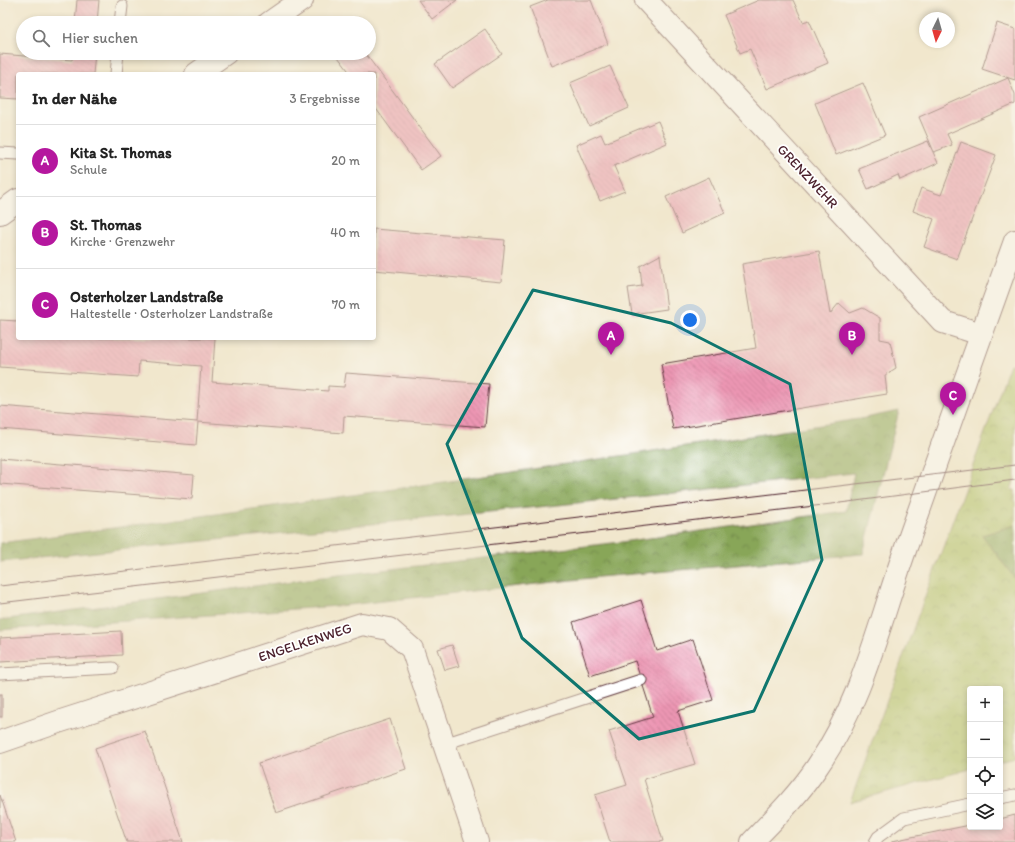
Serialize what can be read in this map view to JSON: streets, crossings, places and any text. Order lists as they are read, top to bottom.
{
  "streets": {
    "street": ["GRENZWEHR", "ENGELKENWEG"]
  },
  "north": "bottom",
  "page": {
    "search": "Hier suchen",
    "heading": ["In der Nähe", "3 Ergebnisse"],
    "list": [
      {
        "mark": "A",
        "name": "Kita St. Thomas",
        "note": "Schule",
        "value": "20 m"
      },
      {
        "mark": "B",
        "name": "St. Thomas",
        "note": "Kirche · Grenzwehr",
        "value": "40 m"
      },
      {
        "mark": "C",
        "name": "Osterholzer Landstraße",
        "note": "Haltestelle · Osterholzer Landstraße",
        "value": "70 m"
      }
    ],
    "pins": ["A", "B", "C"],
    "map_buttons": ["+", "−"]
  }
}
